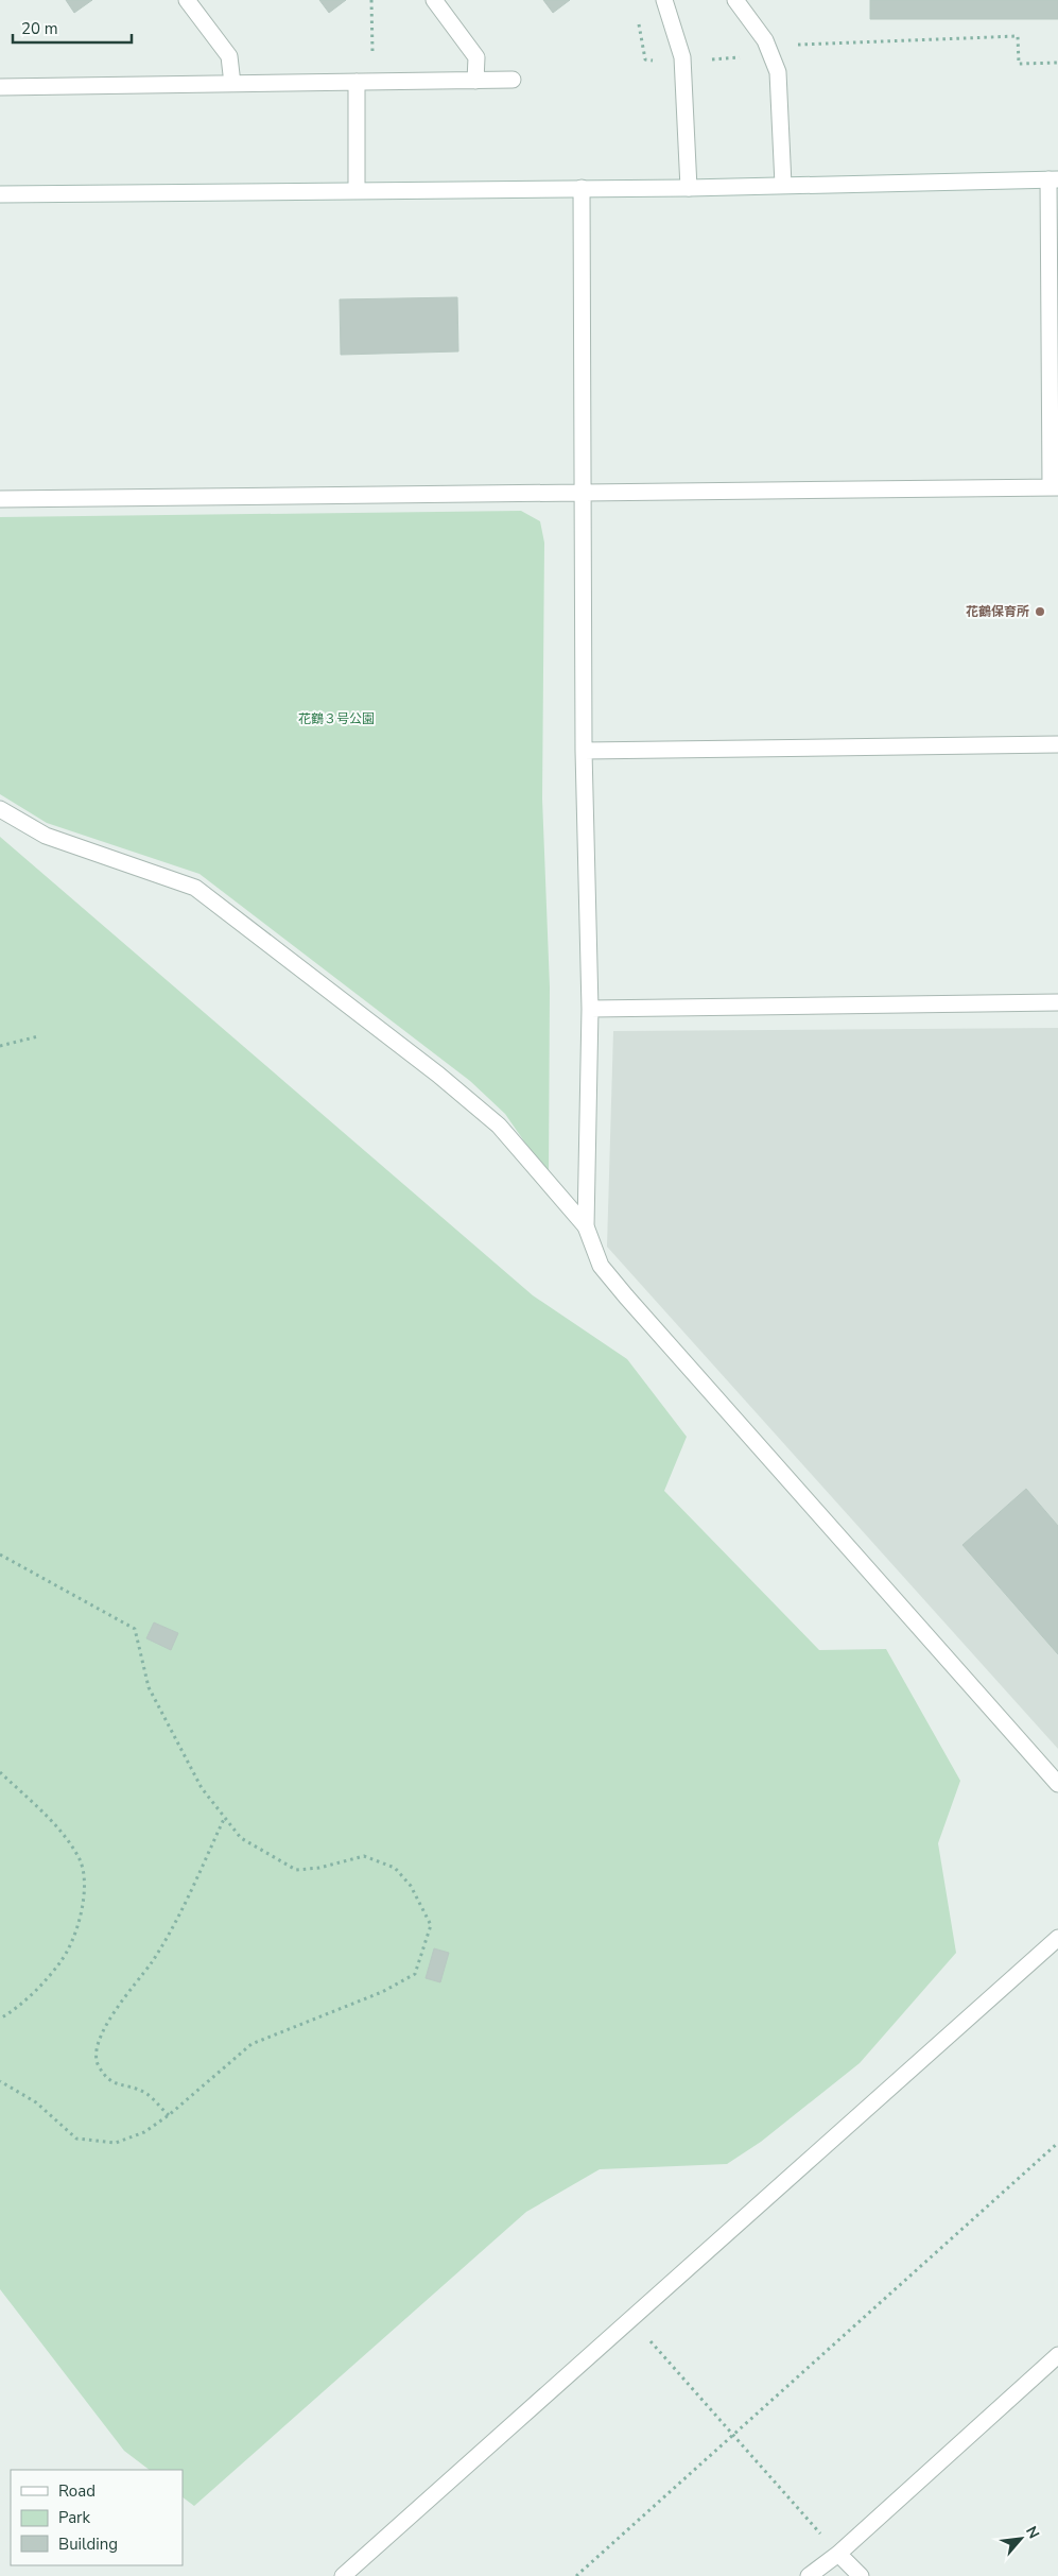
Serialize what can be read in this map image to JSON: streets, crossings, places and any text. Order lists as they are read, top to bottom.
{
  "parks": ["花鶴３号公園"],
  "places": ["花鶴保育所"],
  "legend": ["Road", "Park", "Building"],
  "scale_bar": "20 m",
  "north": "top right"
}
